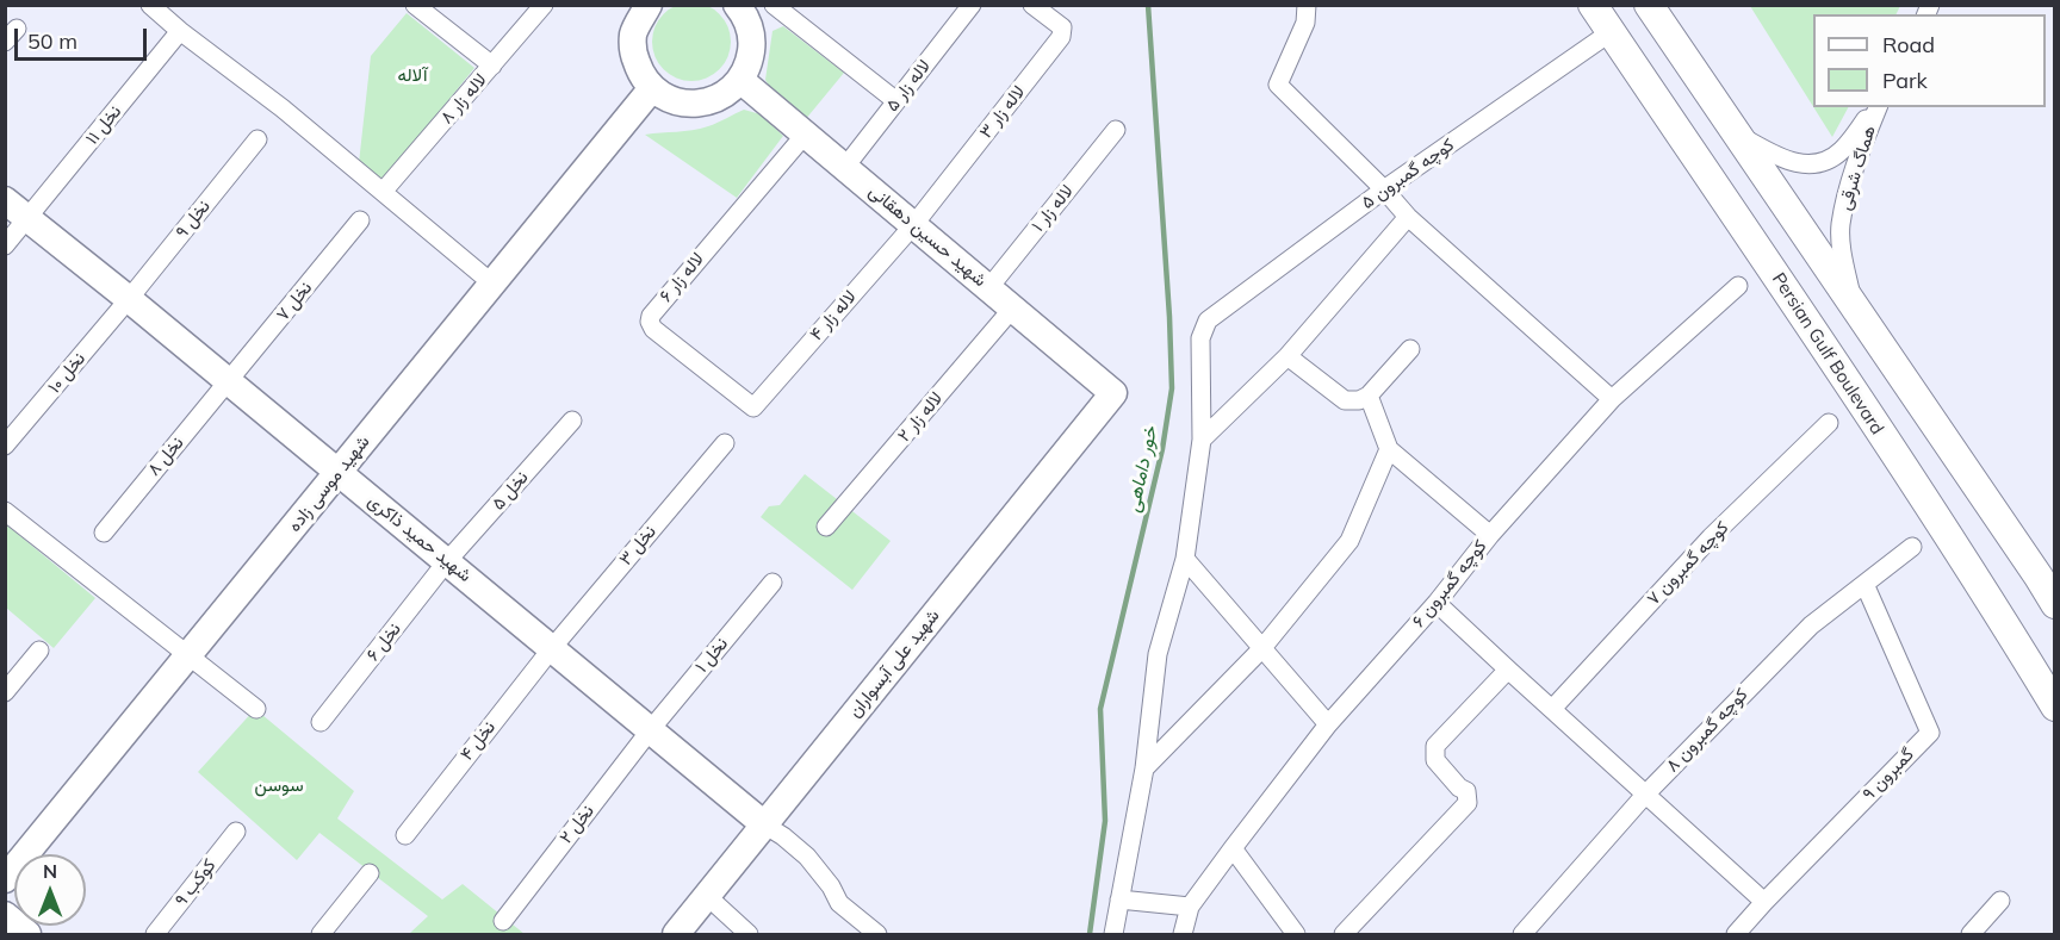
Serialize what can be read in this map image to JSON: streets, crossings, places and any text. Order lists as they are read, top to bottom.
{
  "streets": {
    "main road": ["Persian Gulf Boulevard"],
    "street": [
      "لاله زار ۵",
      "لاله زار ۸",
      "لاله زار ۳",
      "نخل ۱۱",
      "هماگ شرقی",
      "کوچه گمبرون ۵",
      "لاله زار ۱",
      "نخل ۹",
      "شهید حسین دهقانی",
      "لاله زار ۶",
      "نخل ۷",
      "لاله زار ۴",
      "نخل ۱۰",
      "لاله زار ۲",
      "نخل ۸",
      "شهید موسی زاده",
      "نخل ۵",
      "شهید حمید ذاکری",
      "نخل ۳",
      "کوچه گمبرون ۷",
      "کوچه گمبرون ۶",
      "نخل ۶",
      "نخل ۱",
      "شهید علی آبسواران",
      "کوچه گمبرون ۸",
      "نخل ۴",
      "گمبرون ۹",
      "نخل ۲",
      "کوکب ۹"
    ]
  },
  "crossings": [
    ["لاله زار ۵", "شهید حسین دهقانی"],
    ["لاله زار ۳", "شهید حسین دهقانی"],
    ["لاله زار ۳", "لاله زار ۴"],
    ["نخل ۱۱", "شهید حمید ذاکری"],
    ["کوچه گمبرون ۵", "Persian Gulf Boulevard"],
    ["لاله زار ۱", "شهید حسین دهقانی"],
    ["نخل ۹", "نخل ۱۰"],
    ["نخل ۹", "شهید حمید ذاکری"],
    ["شهید حسین دهقانی", "لاله زار ۶"],
    ["شهید حسین دهقانی", "لاله زار ۴"],
    ["شهید حسین دهقانی", "لاله زار ۲"],
    ["شهید حسین دهقانی", "شهید علی آبسواران"],
    ["لاله زار ۶", "لاله زار ۴"],
    ["نخل ۷", "نخل ۸"],
    ["نخل ۷", "شهید حمید ذاکری"],
    ["نخل ۱۰", "شهید حمید ذاکری"],
    ["نخل ۸", "شهید حمید ذاکری"],
    ["شهید موسی زاده", "شهید حمید ذاکری"],
    ["نخل ۵", "شهید حمید ذاکری"],
    ["نخل ۵", "نخل ۶"],
    ["شهید حمید ذاکری", "نخل ۳"],
    ["شهید حمید ذاکری", "نخل ۶"],
    ["شهید حمید ذاکری", "نخل ۱"],
    ["شهید حمید ذاکری", "شهید علی آبسواران"],
    ["شهید حمید ذاکری", "نخل ۴"],
    ["شهید حمید ذاکری", "نخل ۲"],
    ["نخل ۳", "نخل ۴"],
    ["نخل ۱", "نخل ۲"],
    ["کوچه گمبرون ۸", "گمبرون ۹"]
  ],
  "water": ["خور داماهی"],
  "parks": ["آلاله", "سوسن"],
  "legend": ["Road", "Park"],
  "scale_bar": "50 m",
  "north": "top"
}
